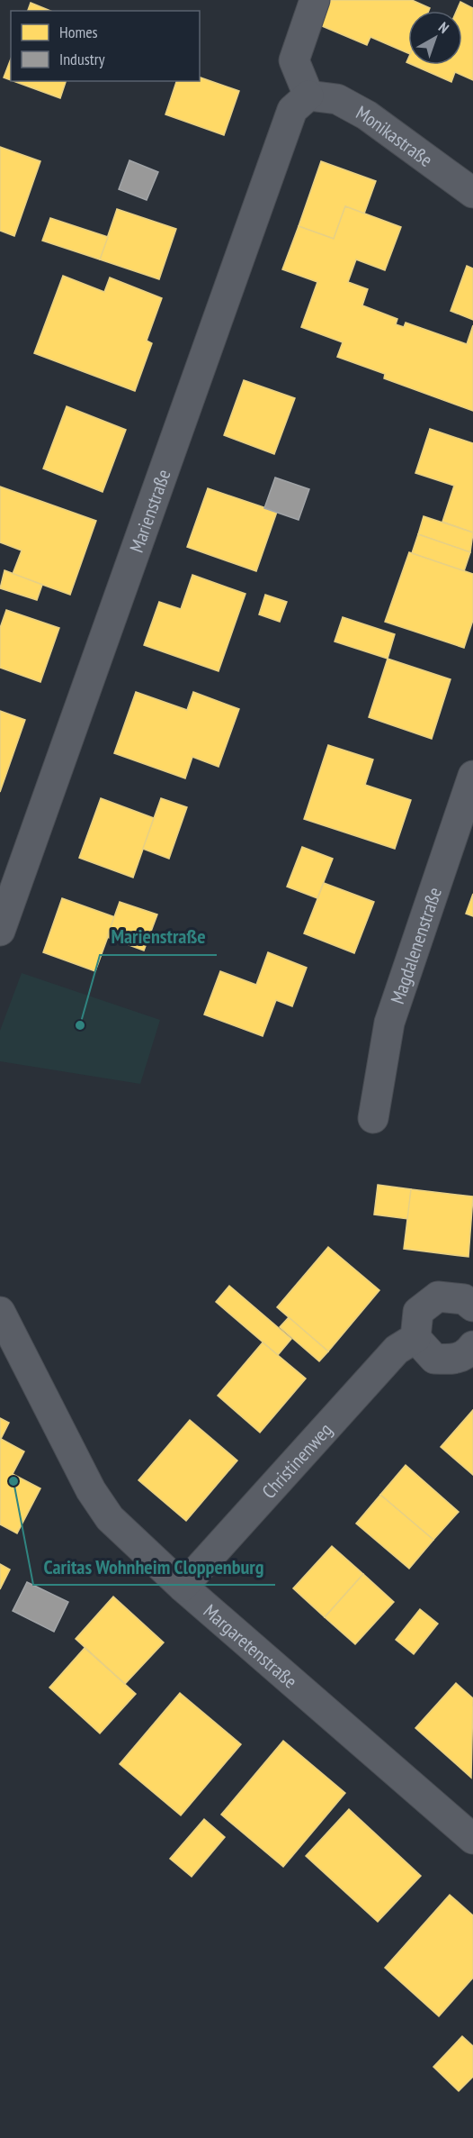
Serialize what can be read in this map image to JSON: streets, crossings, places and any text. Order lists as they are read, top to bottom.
{
  "streets": {
    "street": [
      "Monikastraße",
      "Marienstraße",
      "Magdalenenstraße",
      "Christinenweg",
      "Margaretenstraße"
    ]
  },
  "crossings": [
    ["Monikastraße", "Marienstraße"],
    ["Christinenweg", "Margaretenstraße"]
  ],
  "places": ["Marienstraße", "Caritas Wohnheim Cloppenburg"],
  "legend": ["Homes", "Industry"],
  "north": "top right"
}
